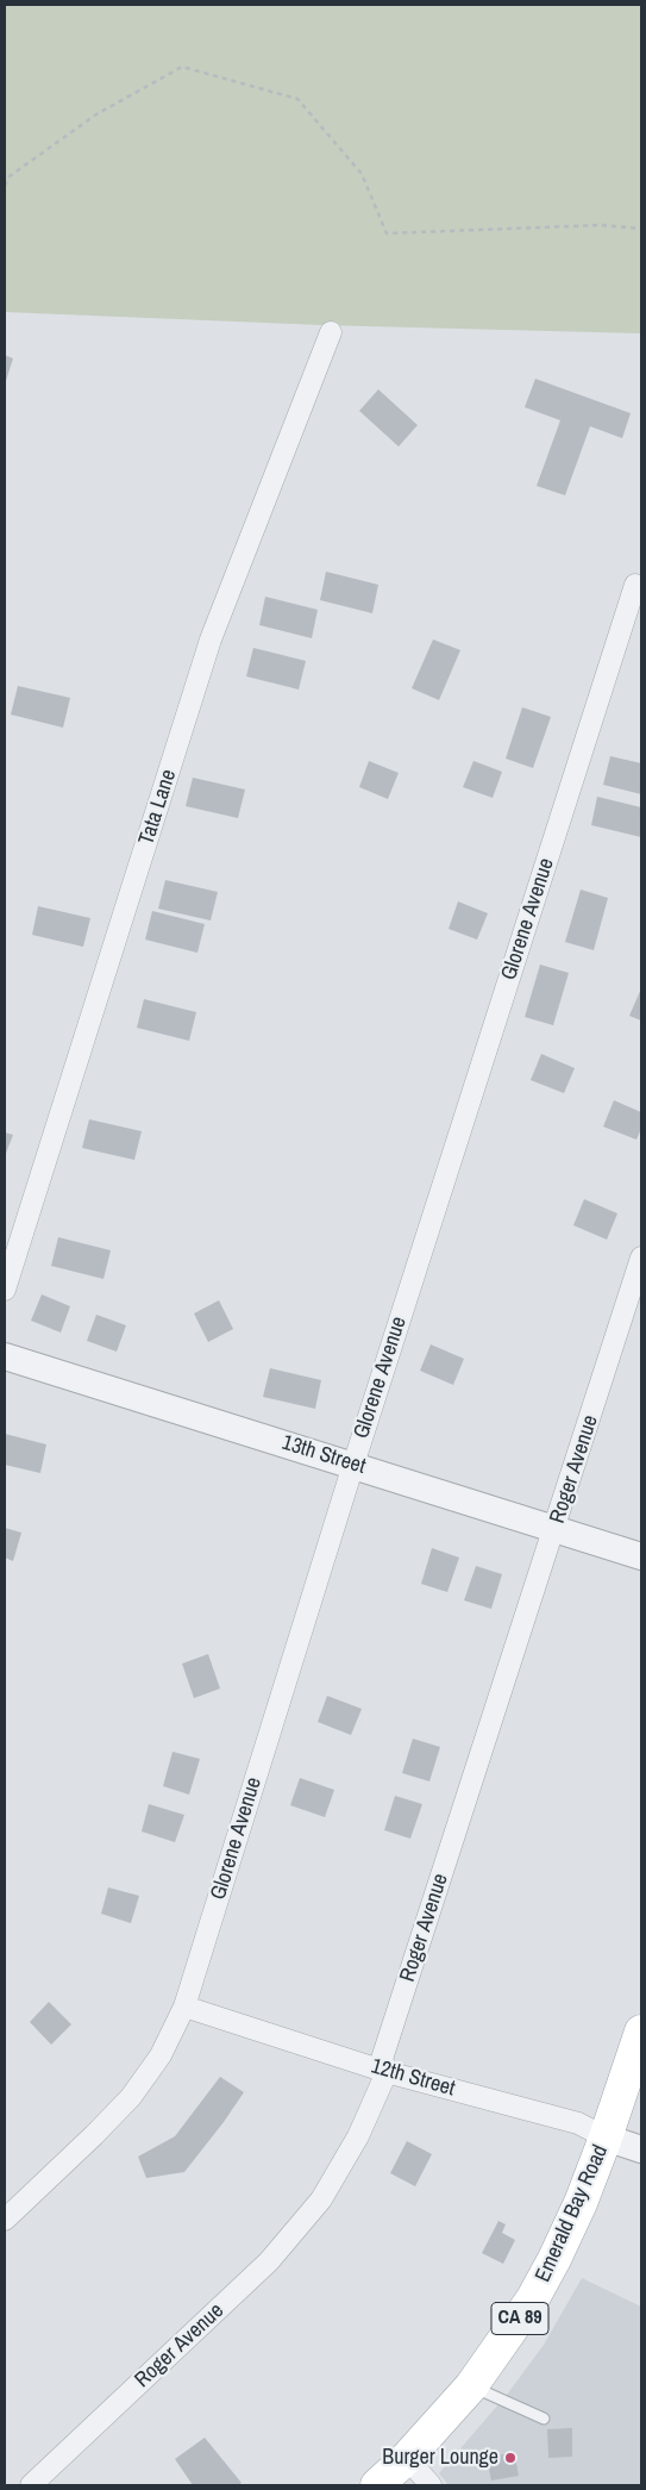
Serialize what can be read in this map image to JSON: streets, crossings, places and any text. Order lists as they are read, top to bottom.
{
  "streets": {
    "main road": ["Emerald Bay Road", "CA 89"],
    "street": [
      "Tata Lane",
      "Glorene Avenue",
      "13th Street",
      "Roger Avenue",
      "12th Street"
    ]
  },
  "crossings": [
    ["Glorene Avenue", "13th Street"],
    ["Glorene Avenue", "12th Street"],
    ["13th Street", "Roger Avenue"],
    ["Roger Avenue", "12th Street"],
    ["12th Street", "Emerald Bay Road"]
  ],
  "places": ["Burger Lounge"]
}
